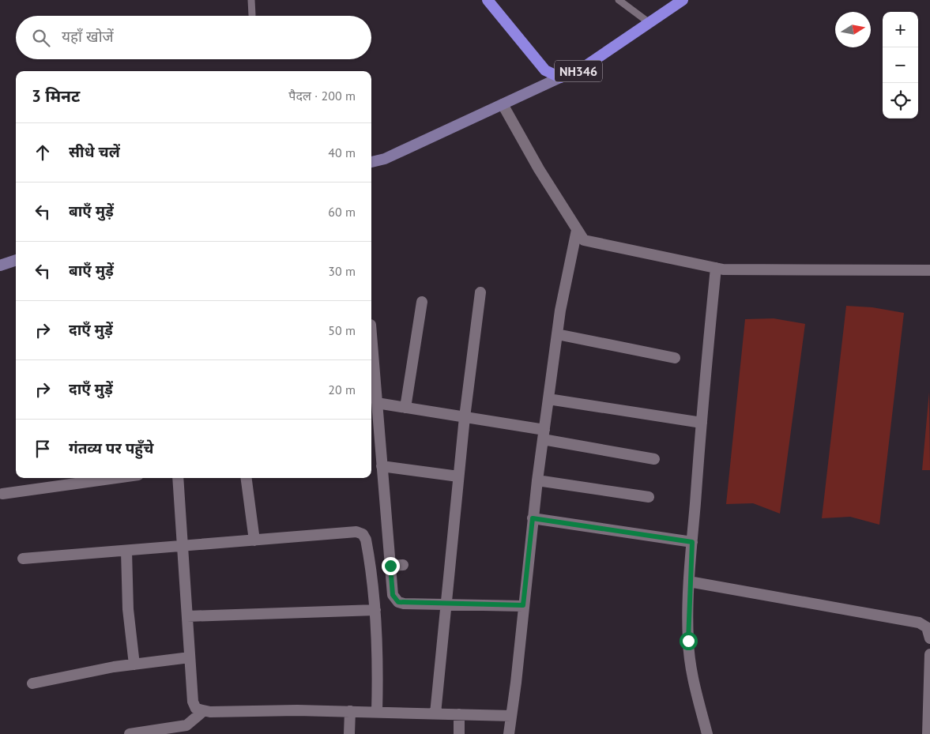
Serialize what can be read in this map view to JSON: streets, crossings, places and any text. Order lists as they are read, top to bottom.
{
  "streets": {
    "highway": ["NH346"]
  },
  "north": "right",
  "page": {
    "map_buttons": ["+", "−"],
    "search": "यहाँ खोजें",
    "heading": ["3 मिनट", "पैदल · 200 m"],
    "list": [
      ["सीधे चलें", "40 m"],
      ["बाएँ मुड़ें", "60 m"],
      ["बाएँ मुड़ें", "30 m"],
      ["दाएँ मुड़ें", "50 m"],
      ["दाएँ मुड़ें", "20 m"],
      "गंतव्य पर पहुँचे"
    ]
  }
}
